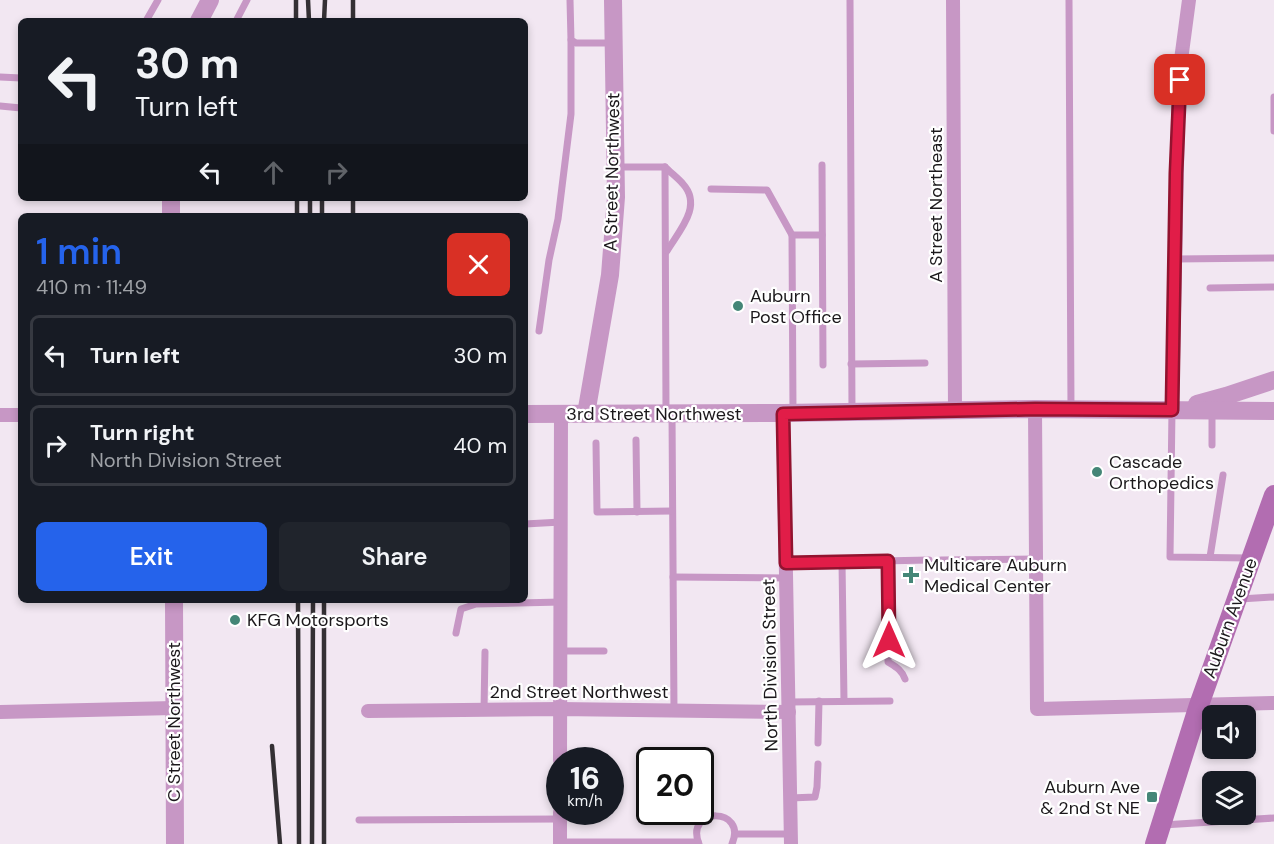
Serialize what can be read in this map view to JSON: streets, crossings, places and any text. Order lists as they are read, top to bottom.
{
  "streets": {
    "main road": ["Auburn Avenue"],
    "street": [
      "A Street Northwest",
      "A Street Northeast",
      "3rd Street Northwest",
      "North Division Street",
      "2nd Street Northwest",
      "C Street Northwest"
    ]
  },
  "crossings": [
    ["A Street Northwest", "3rd Street Northwest"],
    ["A Street Northeast", "3rd Street Northwest"],
    ["3rd Street Northwest", "North Division Street"],
    ["North Division Street", "2nd Street Northwest"]
  ],
  "places": {
    "other": ["Auburn Post Office", "Cascade Orthopedics", "KFG Motorsports"],
    "health": ["Multicare Auburn Medical Center"],
    "transit": ["Auburn Ave & 2nd St NE"]
  },
  "page": {
    "turn": ["30 m", "Turn left"],
    "heading": ["1 min", "410 m · 11:49"],
    "list": [
      {
        "name": "Turn left",
        "value": "30 m"
      },
      {
        "name": "Turn right",
        "note": "North Division Street",
        "value": "40 m"
      }
    ],
    "buttons": ["Exit", "Share"],
    "speed": "16 km/h",
    "limit": "20"
  }
}
